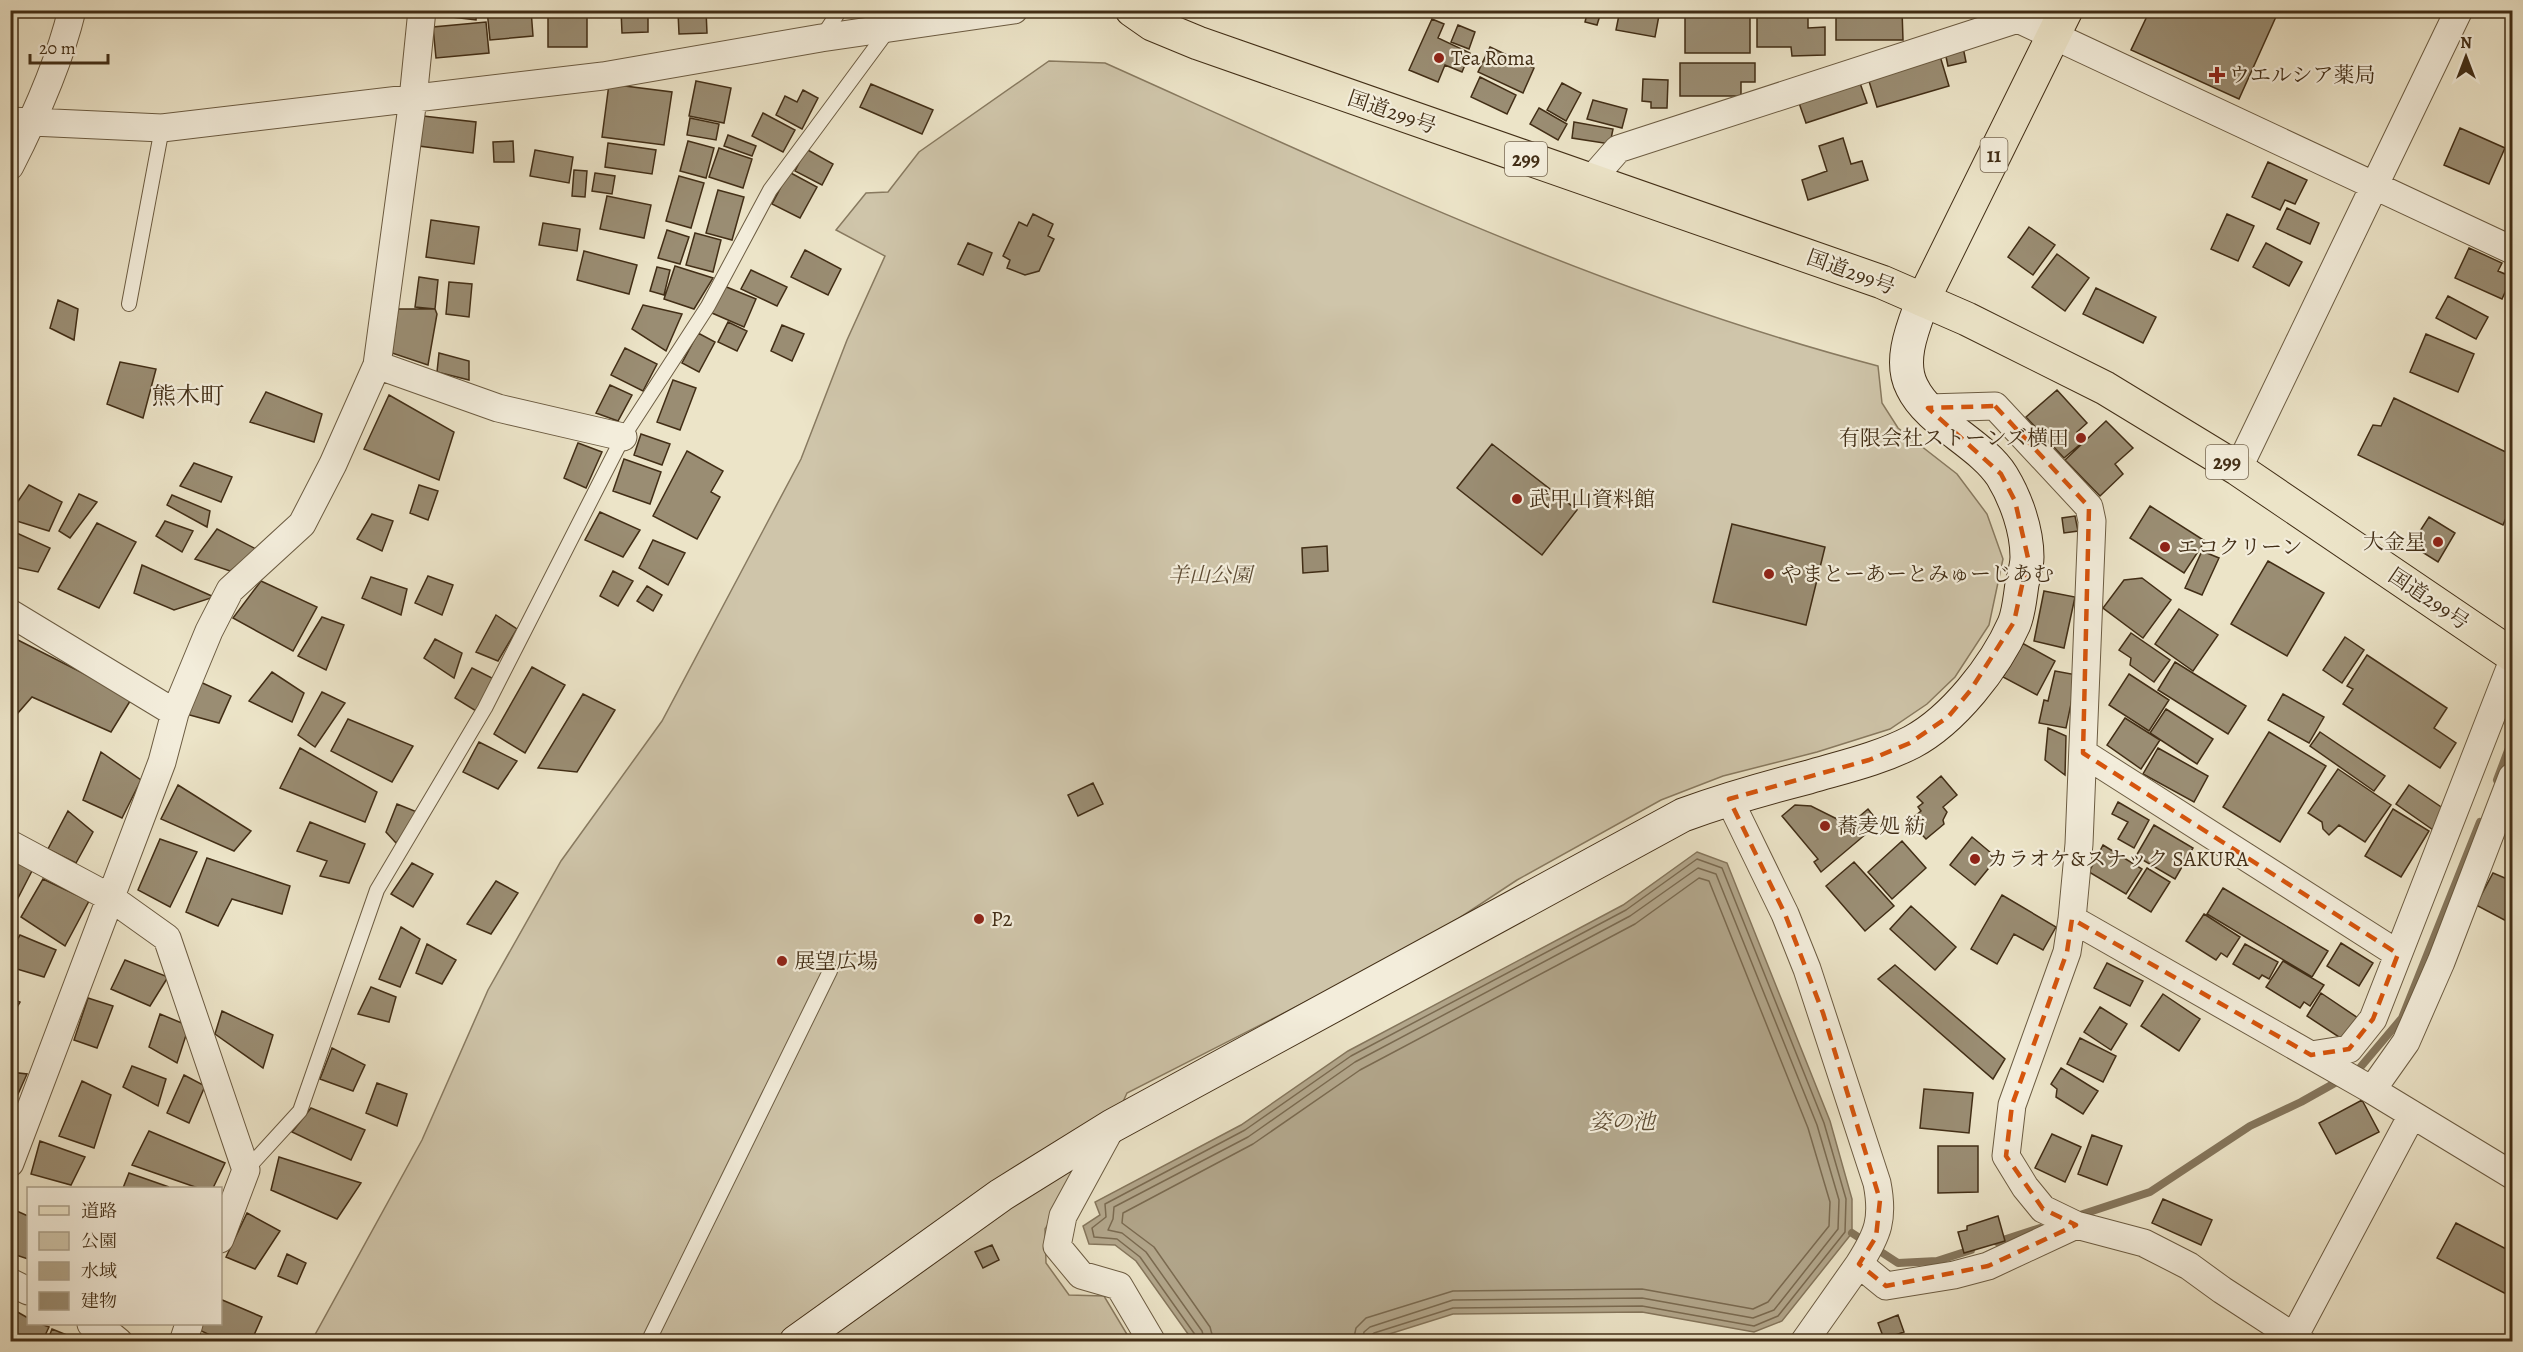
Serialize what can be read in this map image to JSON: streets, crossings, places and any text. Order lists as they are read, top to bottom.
{
  "streets": {
    "main road": ["国道299号", "11", "299"]
  },
  "crossings": [
    ["国道299号", "11"]
  ],
  "districts": ["熊木町"],
  "water": ["姿の池"],
  "parks": ["羊山公園"],
  "places": {
    "other": [
      "Tea Roma",
      "有限会社ストーンズ横田",
      "武甲山資料館",
      "大金星",
      "エコクリーン",
      "やまとーあーとみゅーじあむ",
      "蕎麦処 紡",
      "カラオケ&スナック SAKURA",
      "P2",
      "展望広場"
    ],
    "health": ["ウエルシア薬局"]
  },
  "legend": [
    "道路",
    "公園",
    "水域",
    "建物"
  ],
  "scale_bar": "20 m",
  "north": "top"
}
